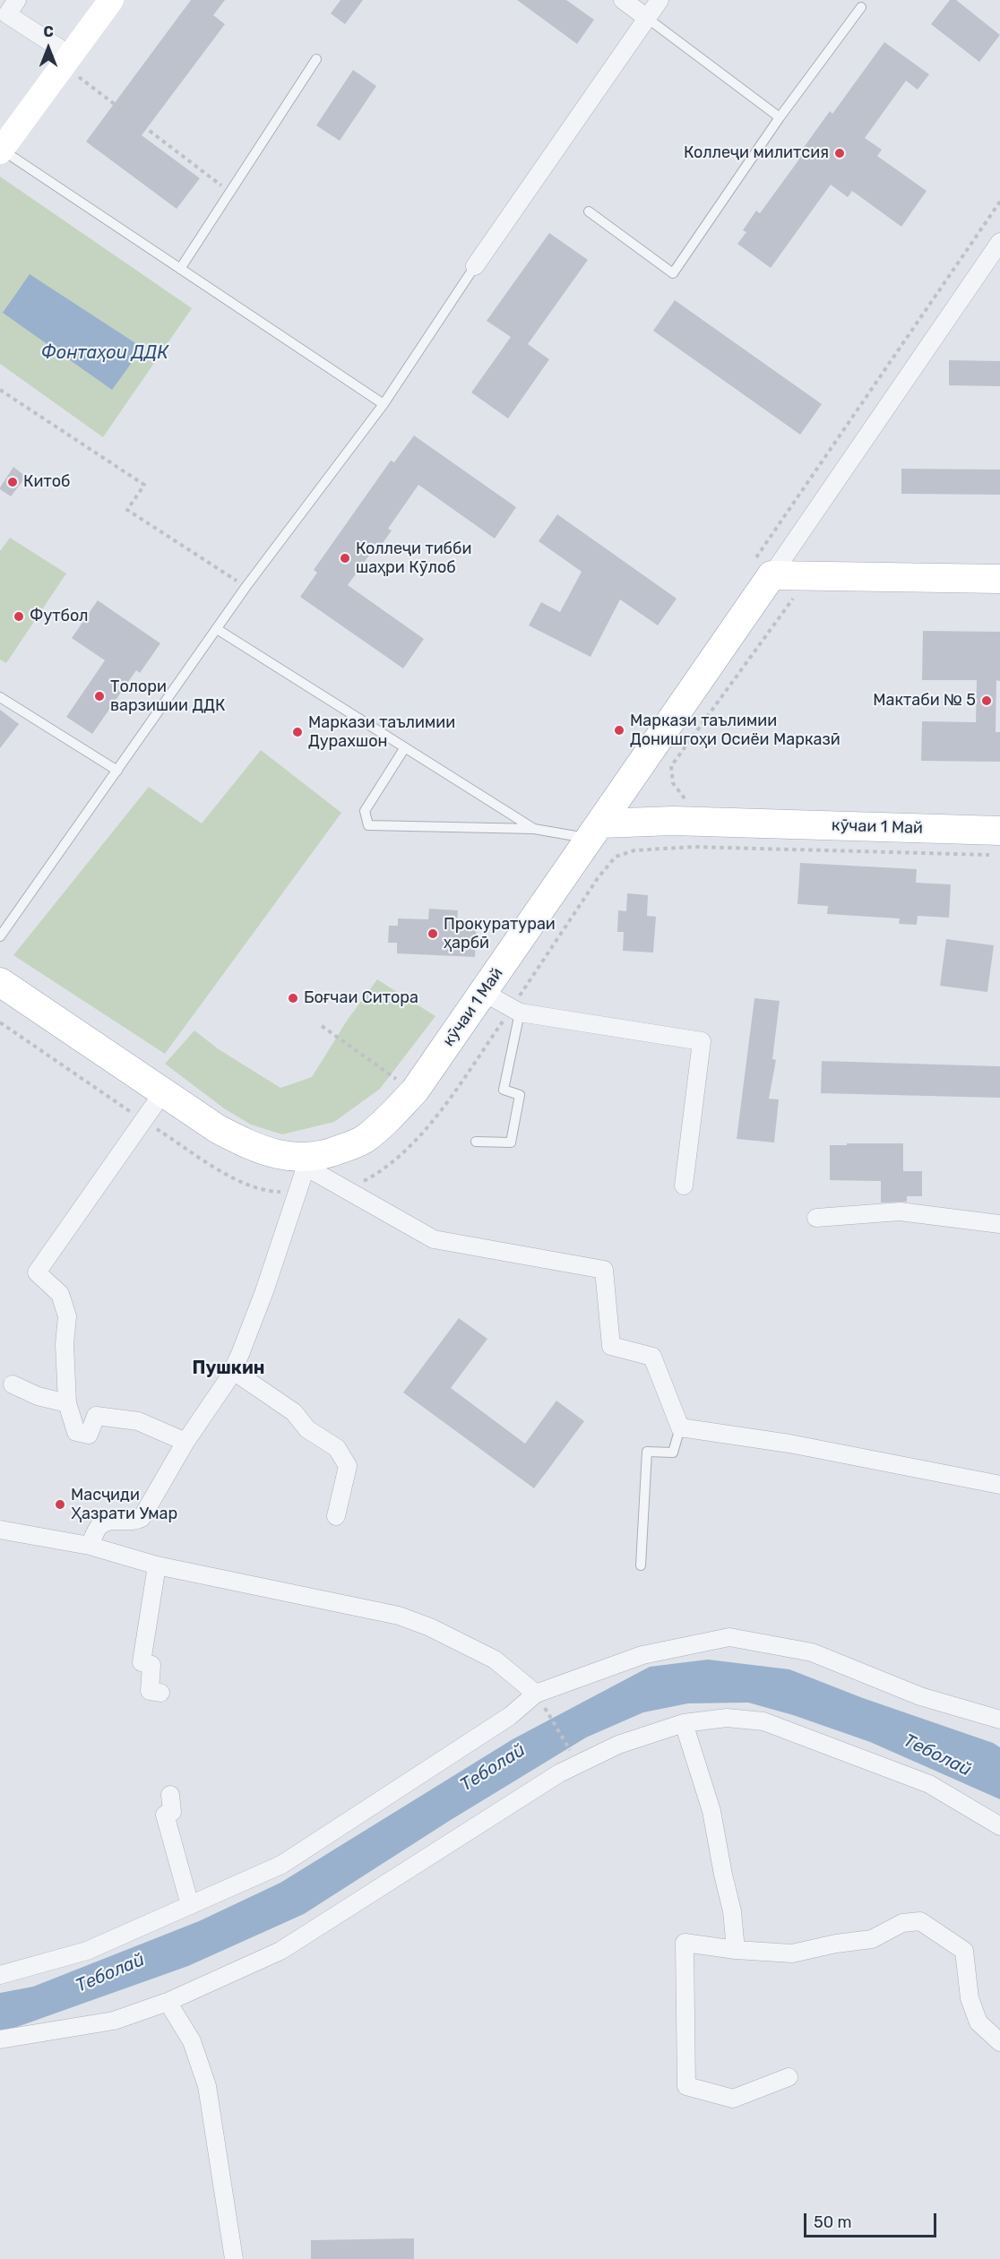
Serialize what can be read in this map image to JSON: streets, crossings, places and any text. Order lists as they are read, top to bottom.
{
  "streets": {
    "main road": ["кӯчаи 1 Май"]
  },
  "districts": ["Пушкин"],
  "water": ["Фонтаҳои ДДК", "Теболай"],
  "places": [
    "Коллеҷи милитсия",
    "Китоб",
    "Коллеҷи тибби шаҳри Кӯлоб",
    "Футбол",
    "Толори варзишии ДДК",
    "Мактаби № 5",
    "Маркази таълимии Донишгоҳи Осиёи Марказӣ",
    "Маркази таълимии Дурахшон",
    "Прокуратураи ҳарбӣ",
    "Боғчаи Ситора",
    "Масҷиди Ҳазрати Умар"
  ],
  "scale_bar": "50 m",
  "north": "top"
}
